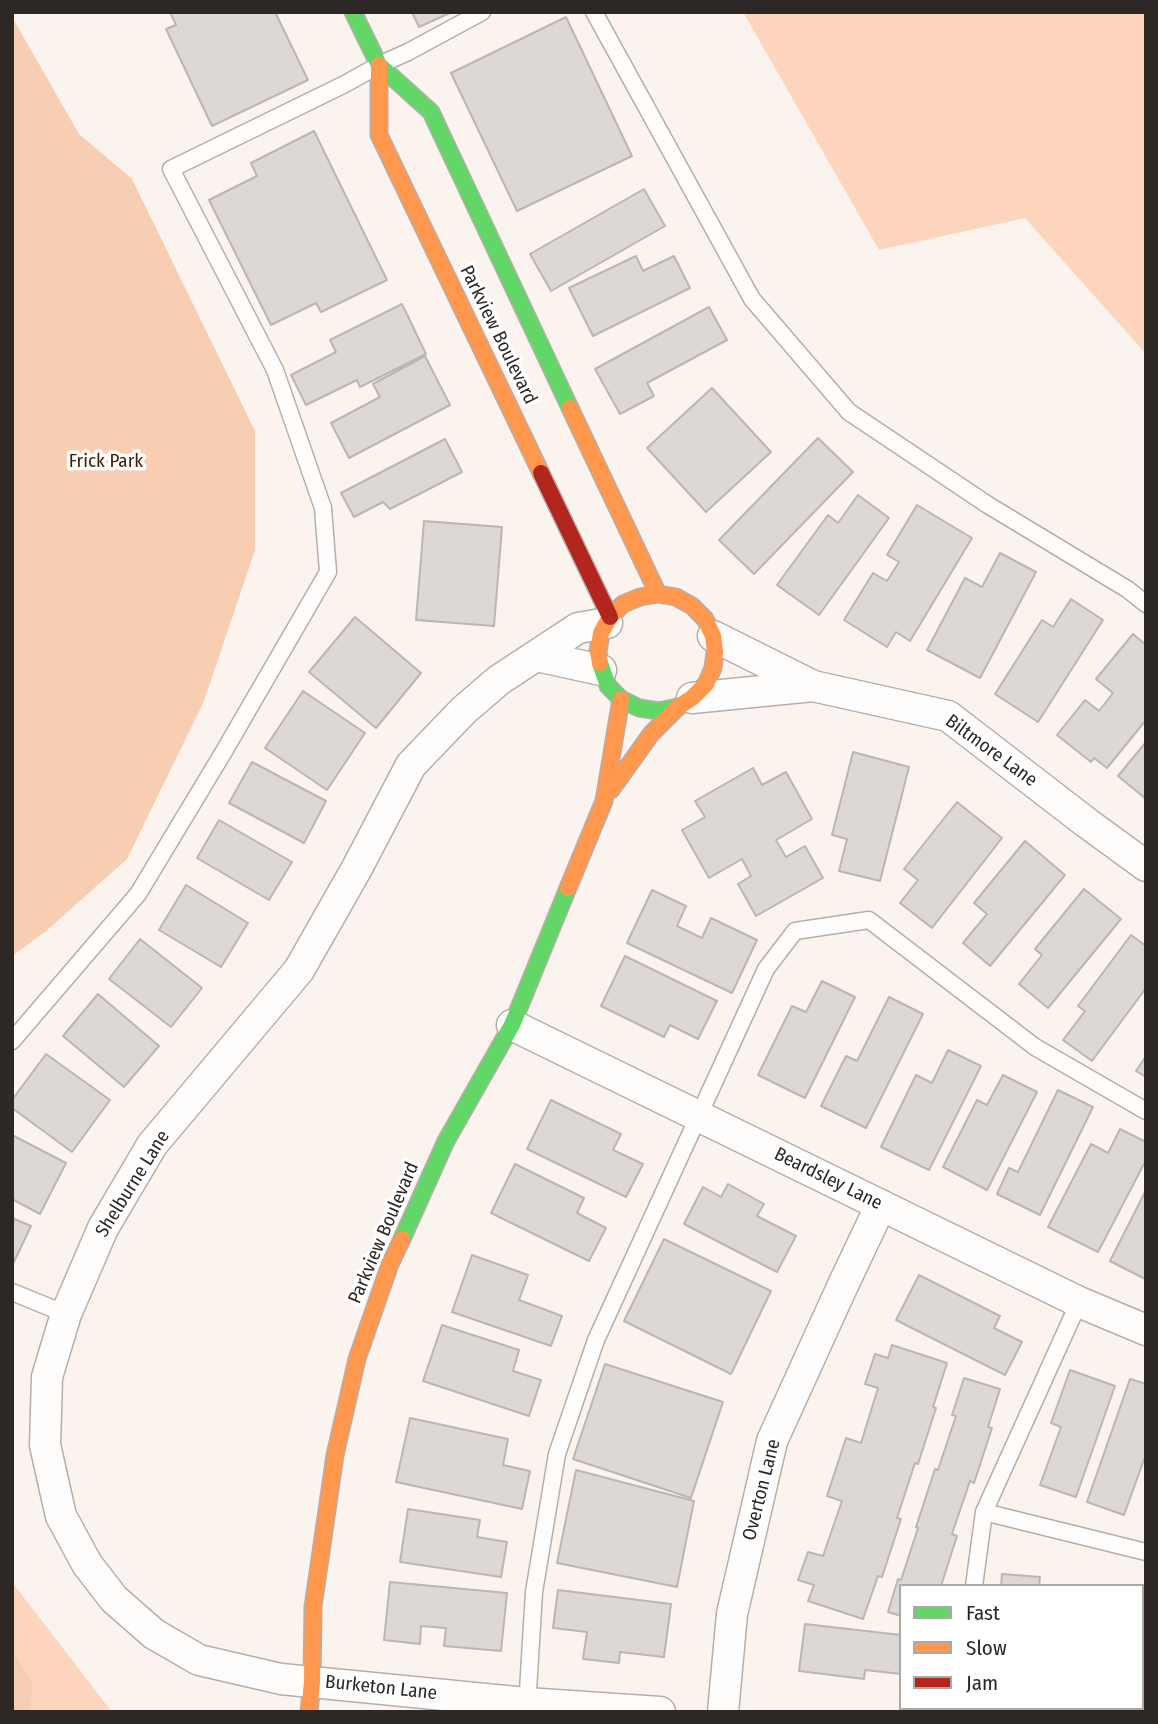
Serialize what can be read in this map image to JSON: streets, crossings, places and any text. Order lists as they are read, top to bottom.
{
  "streets": {
    "street": [
      "Parkview Boulevard",
      "Biltmore Lane",
      "Beardsley Lane",
      "Shelburne Lane",
      "Overton Lane",
      "Burketon Lane"
    ]
  },
  "crossings": [
    ["Parkview Boulevard", "Beardsley Lane"],
    ["Parkview Boulevard", "Shelburne Lane"],
    ["Parkview Boulevard", "Burketon Lane"],
    ["Beardsley Lane", "Overton Lane"],
    ["Shelburne Lane", "Burketon Lane"]
  ],
  "parks": ["Frick Park"],
  "legend": ["Fast", "Slow", "Jam"]
}
